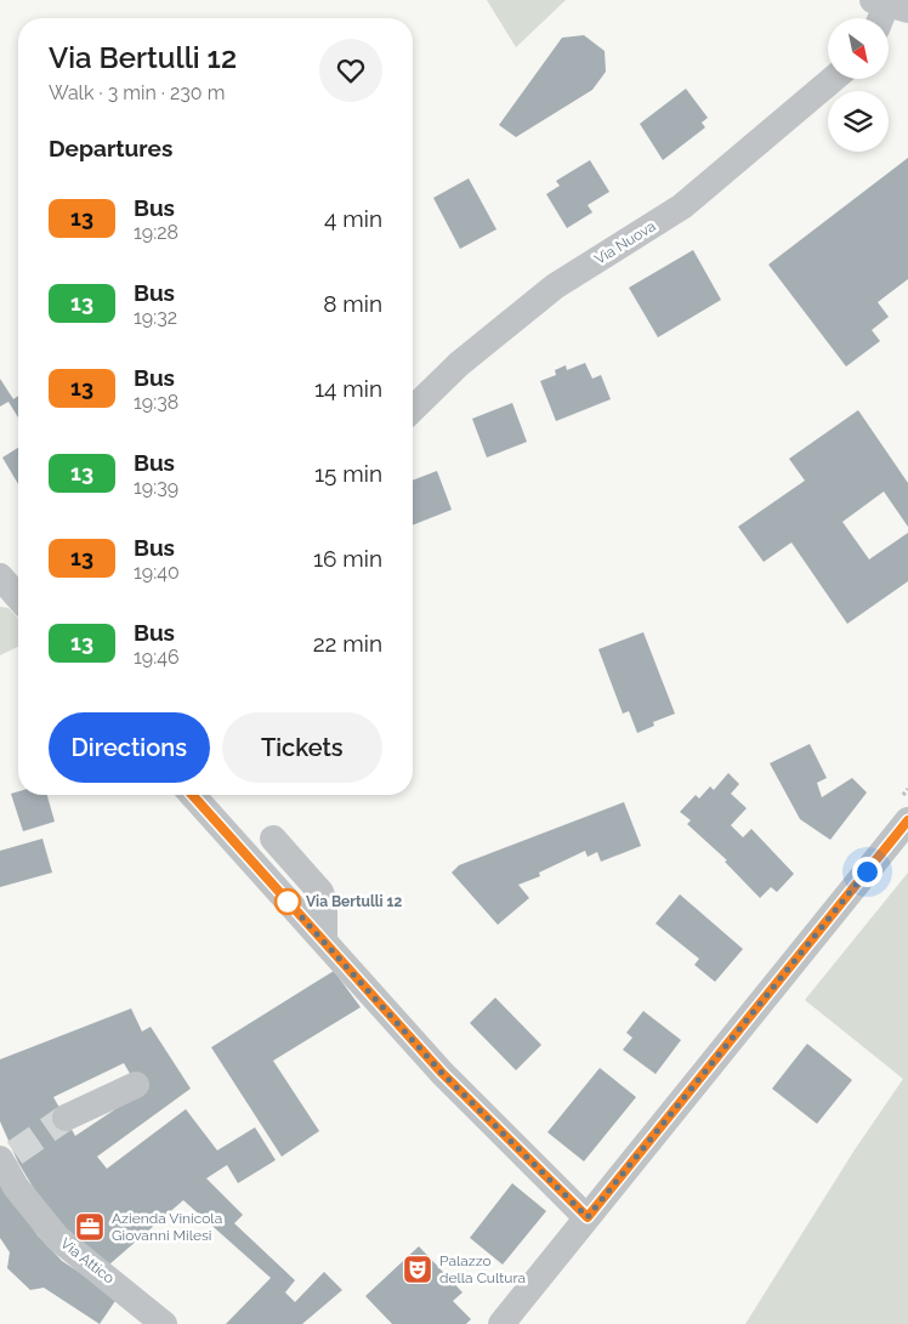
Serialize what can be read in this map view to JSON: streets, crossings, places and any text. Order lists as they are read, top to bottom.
{
  "streets": {
    "street": ["Via Nuova", "Via Attico"]
  },
  "places": {
    "other": ["Via Bertulli 12"],
    "office": ["Azienda Vinicola Giovanni Milesi"],
    "theatre": ["Palazzo della Cultura"]
  },
  "lines": ["bus line 13"],
  "north": "bottom right",
  "page": {
    "heading": [
      ["Via Bertulli 12", "Walk · 3 min · 230 m"],
      "Departures"
    ],
    "list": [
      {
        "mark": "13",
        "name": "Bus",
        "note": "19:28",
        "value": "4 min"
      },
      {
        "mark": "13",
        "name": "Bus",
        "note": "19:32",
        "value": "8 min"
      },
      {
        "mark": "13",
        "name": "Bus",
        "note": "19:38",
        "value": "14 min"
      },
      {
        "mark": "13",
        "name": "Bus",
        "note": "19:39",
        "value": "15 min"
      },
      {
        "mark": "13",
        "name": "Bus",
        "note": "19:40",
        "value": "16 min"
      },
      {
        "mark": "13",
        "name": "Bus",
        "note": "19:46",
        "value": "22 min"
      }
    ],
    "buttons": ["Directions", "Tickets"]
  }
}
